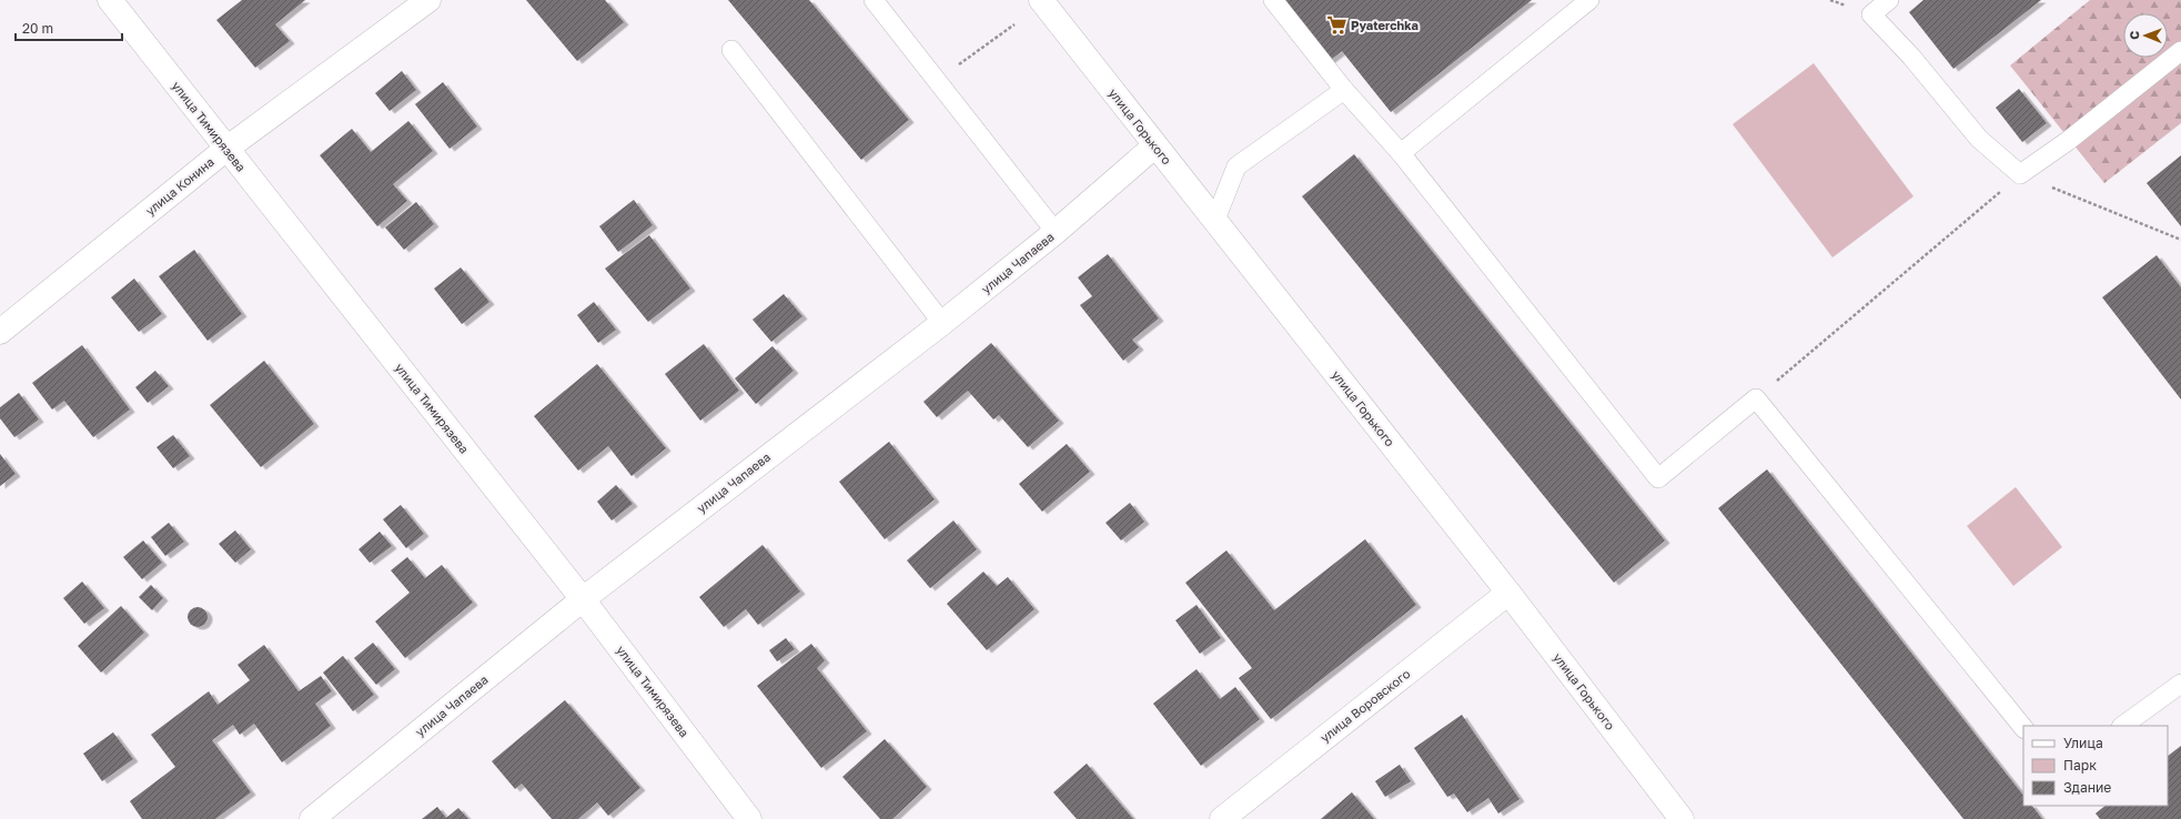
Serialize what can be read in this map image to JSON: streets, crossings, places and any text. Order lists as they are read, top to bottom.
{
  "streets": {
    "street": [
      "улица Тимирязева",
      "улица Горького",
      "улица Конина",
      "улица Чапаева",
      "улица Воровского"
    ]
  },
  "crossings": [
    ["улица Тимирязева", "улица Конина"],
    ["улица Тимирязева", "улица Чапаева"],
    ["улица Горького", "улица Чапаева"],
    ["улица Горького", "улица Воровского"]
  ],
  "places": {
    "supermarket": ["Pyaterchka"]
  },
  "legend": ["Улица", "Парк", "Здание"],
  "scale_bar": "20 m",
  "north": "left"
}
